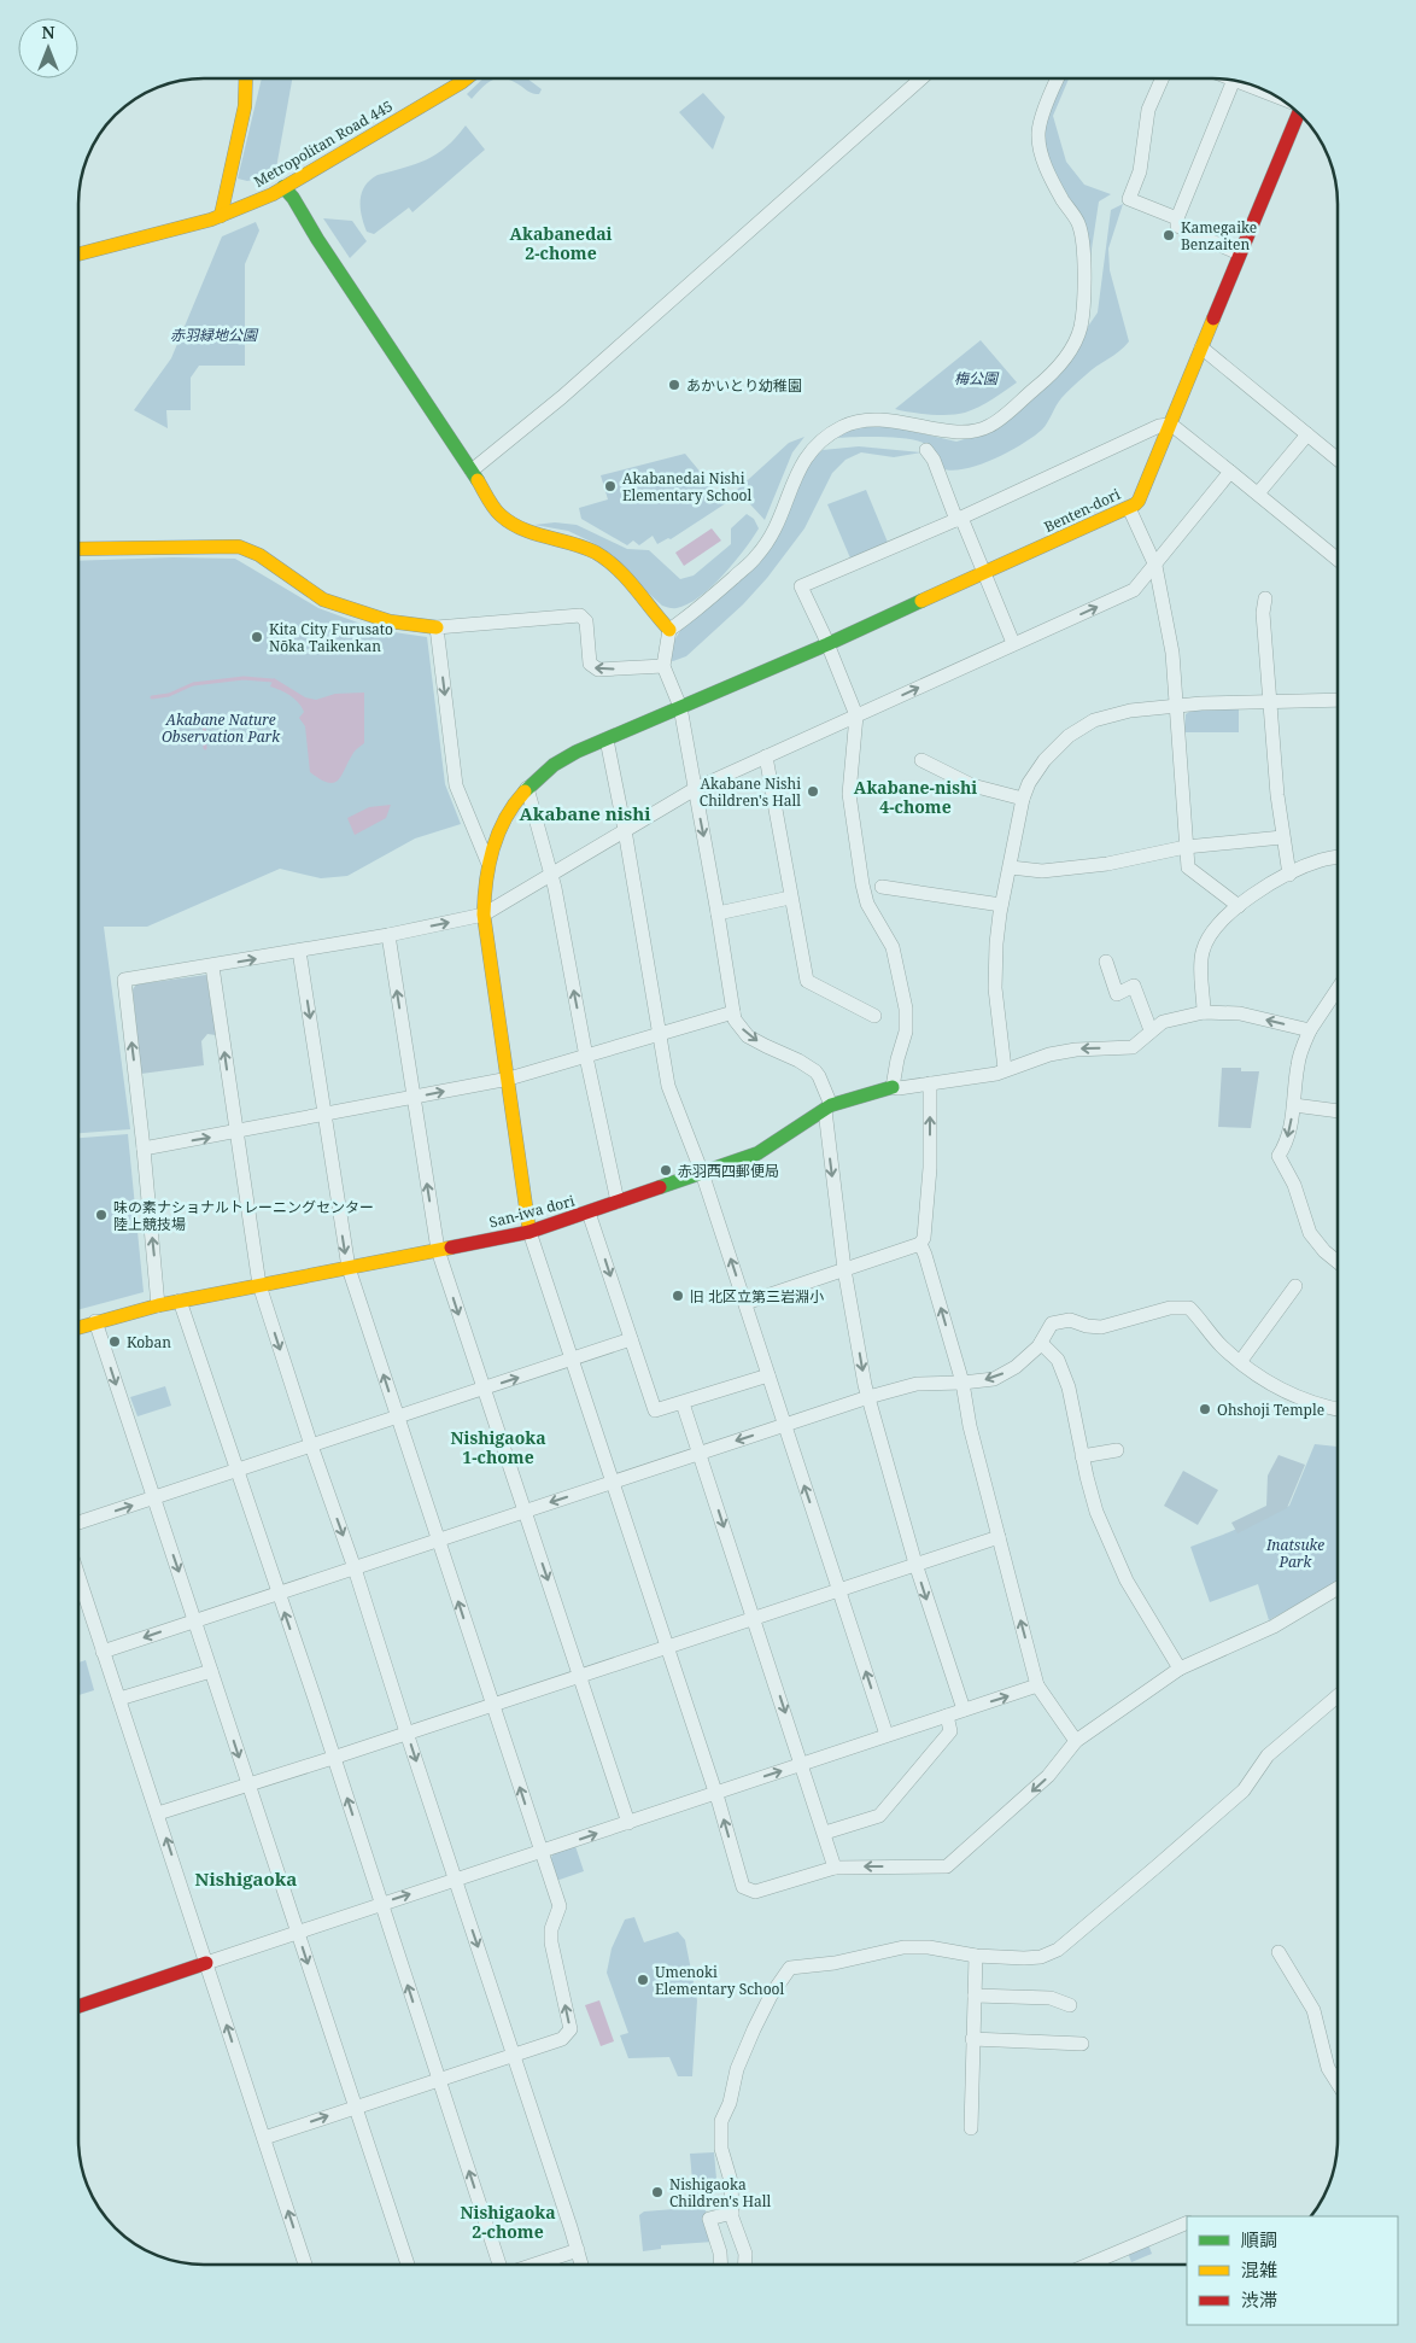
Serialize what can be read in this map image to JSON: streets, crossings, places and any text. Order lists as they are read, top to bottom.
{
  "streets": {
    "street": ["Metropolitan Road 445", "Benten-dori", "San-iwa dori"]
  },
  "crossings": [
    ["Benten-dori", "San-iwa dori"]
  ],
  "districts": [
    "Akabanedai 2-chome",
    "Akabane-nishi 4-chome",
    "Akabane nishi",
    "Nishigaoka 1-chome",
    "Nishigaoka",
    "Nishigaoka 2-chome"
  ],
  "parks": [
    "赤羽緑地公園",
    "梅公園",
    "Akabane Nature Observation Park",
    "Inatsuke Park"
  ],
  "places": [
    "Kamegaike Benzaiten",
    "あかいとり幼稚園",
    "Akabanedai Nishi Elementary School",
    "Kita City Furusato Nōka Taikenkan",
    "Akabane Nishi Children's Hall",
    "赤羽西四郵便局",
    "味の素ナショナルトレーニングセンター 陸上競技場",
    "旧 北区立第三岩淵小",
    "Koban",
    "Ohshoji Temple",
    "Umenoki Elementary School",
    "Nishigaoka Children's Hall"
  ],
  "legend": ["順調", "混雑", "渋滞"],
  "north": "top"
}
